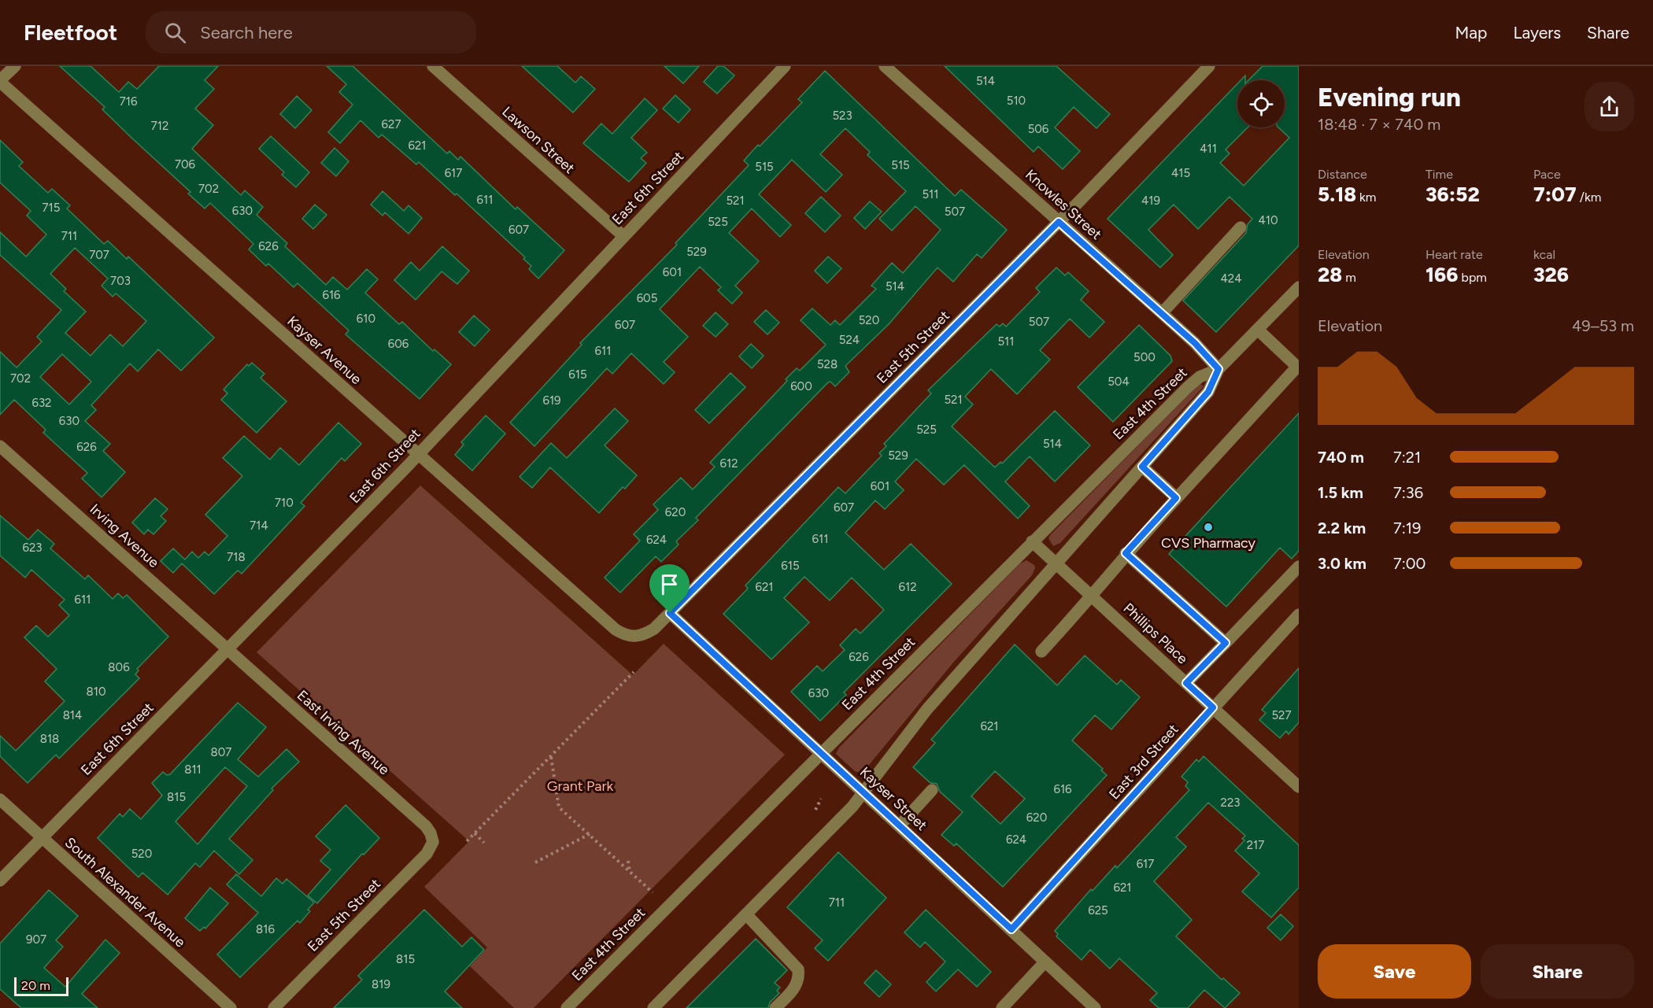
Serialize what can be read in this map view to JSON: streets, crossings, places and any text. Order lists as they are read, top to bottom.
{
  "streets": {
    "street": [
      "Lawson Street",
      "East 6th Street",
      "Knowles Street",
      "East 5th Street",
      "Kayser Avenue",
      "East 4th Street",
      "Irving Avenue",
      "Phillips Place",
      "East Irving Avenue",
      "East 3rd Street",
      "Kayser Street",
      "South Alexander Avenue"
    ]
  },
  "crossings": [
    ["Lawson Street", "East 6th Street"],
    ["East 6th Street", "Kayser Avenue"],
    ["East 6th Street", "Irving Avenue"],
    ["East 6th Street", "East Irving Avenue"],
    ["East 6th Street", "South Alexander Avenue"],
    ["Knowles Street", "East 5th Street"],
    ["Knowles Street", "East 4th Street"],
    ["East 5th Street", "Kayser Avenue"],
    ["East 5th Street", "East Irving Avenue"],
    ["East 5th Street", "Kayser Street"],
    ["East 4th Street", "Phillips Place"],
    ["East 4th Street", "Kayser Street"],
    ["Irving Avenue", "East Irving Avenue"],
    ["Phillips Place", "East 3rd Street"],
    ["East 3rd Street", "Kayser Street"]
  ],
  "parks": ["Grant Park"],
  "places": ["CVS Pharmacy"],
  "house_numbers": [
    "514",
    "510",
    "716",
    "523",
    "627",
    "712",
    "506",
    "621",
    "411",
    "706",
    "515",
    "515",
    "617",
    "415",
    "702",
    "511",
    "611",
    "521",
    "419",
    "715",
    "630",
    "507",
    "410",
    "525",
    "607",
    "711",
    "626",
    "529",
    "707",
    "601",
    "424",
    "703",
    "514",
    "616",
    "605",
    "610",
    "520",
    "507",
    "607",
    "524",
    "511",
    "606",
    "611",
    "500",
    "528",
    "615",
    "702",
    "504",
    "600",
    "521",
    "619",
    "632",
    "630",
    "525",
    "514",
    "626",
    "529",
    "612",
    "601",
    "710",
    "607",
    "620",
    "714",
    "611",
    "624",
    "623",
    "718",
    "615",
    "621",
    "612",
    "611",
    "626",
    "806",
    "810",
    "630",
    "814",
    "527",
    "621",
    "818",
    "807",
    "811",
    "616",
    "815",
    "223",
    "620",
    "624",
    "217",
    "520",
    "617",
    "621",
    "711",
    "625",
    "816",
    "907",
    "815",
    "819"
  ],
  "scale_bar": "20 m",
  "page": {
    "header": "Fleetfoot",
    "search": "Search here",
    "nav": ["Map", "Layers", "Share"],
    "heading": ["Evening run", "18:48 · 7 × 740 m"],
    "stats": [
      ["Distance", "5.18 km"],
      ["Time", "36:52"],
      ["Pace", "7:07 /km"],
      ["Elevation", "28 m"],
      ["Heart rate", "166 bpm"],
      ["kcal", "326"]
    ],
    "chart": ["Elevation", "49–53 m"],
    "list": [
      {
        "name": "740 m",
        "note": "7:21"
      },
      {
        "name": "1.5 km",
        "note": "7:36"
      },
      {
        "name": "2.2 km",
        "note": "7:19"
      },
      {
        "name": "3.0 km",
        "note": "7:00"
      }
    ],
    "buttons": ["Save", "Share"],
    "scale": "20 m"
  }
}
